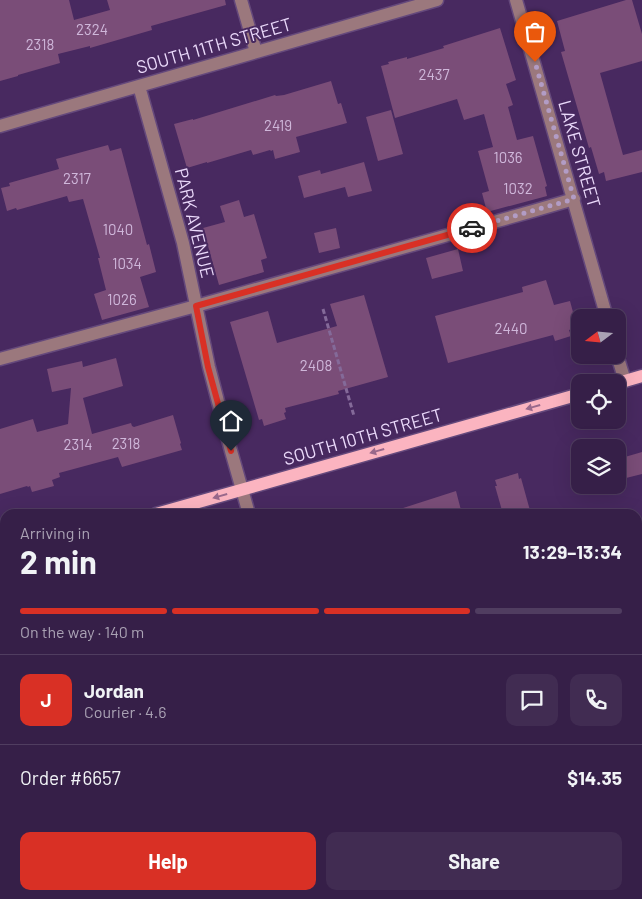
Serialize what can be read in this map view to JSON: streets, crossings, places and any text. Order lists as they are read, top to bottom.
{
  "streets": {
    "main road": ["SOUTH 10TH STREET"],
    "street": ["SOUTH 11TH STREET", "LAKE STREET", "PARK AVENUE"]
  },
  "crossings": [
    ["SOUTH 11TH STREET", "PARK AVENUE"],
    ["PARK AVENUE", "SOUTH 10TH STREET"]
  ],
  "one_way": ["SOUTH 10TH STREET"],
  "house_numbers": [
    "2324",
    "2318",
    "2437",
    "2419",
    "1036",
    "2317",
    "1032",
    "1040",
    "1034",
    "1026",
    "2440",
    "2408",
    "2318",
    "2314"
  ],
  "north": "left",
  "page": {
    "heading": ["2 min", "Arriving in", "13:29–13:34"],
    "panel": [
      "Jordan",
      "Courier · 4.6",
      "Order #6657",
      "$14.35"
    ],
    "bar": "On the way · 140 m",
    "round": "J",
    "buttons": ["Help", "Share"]
  }
}
